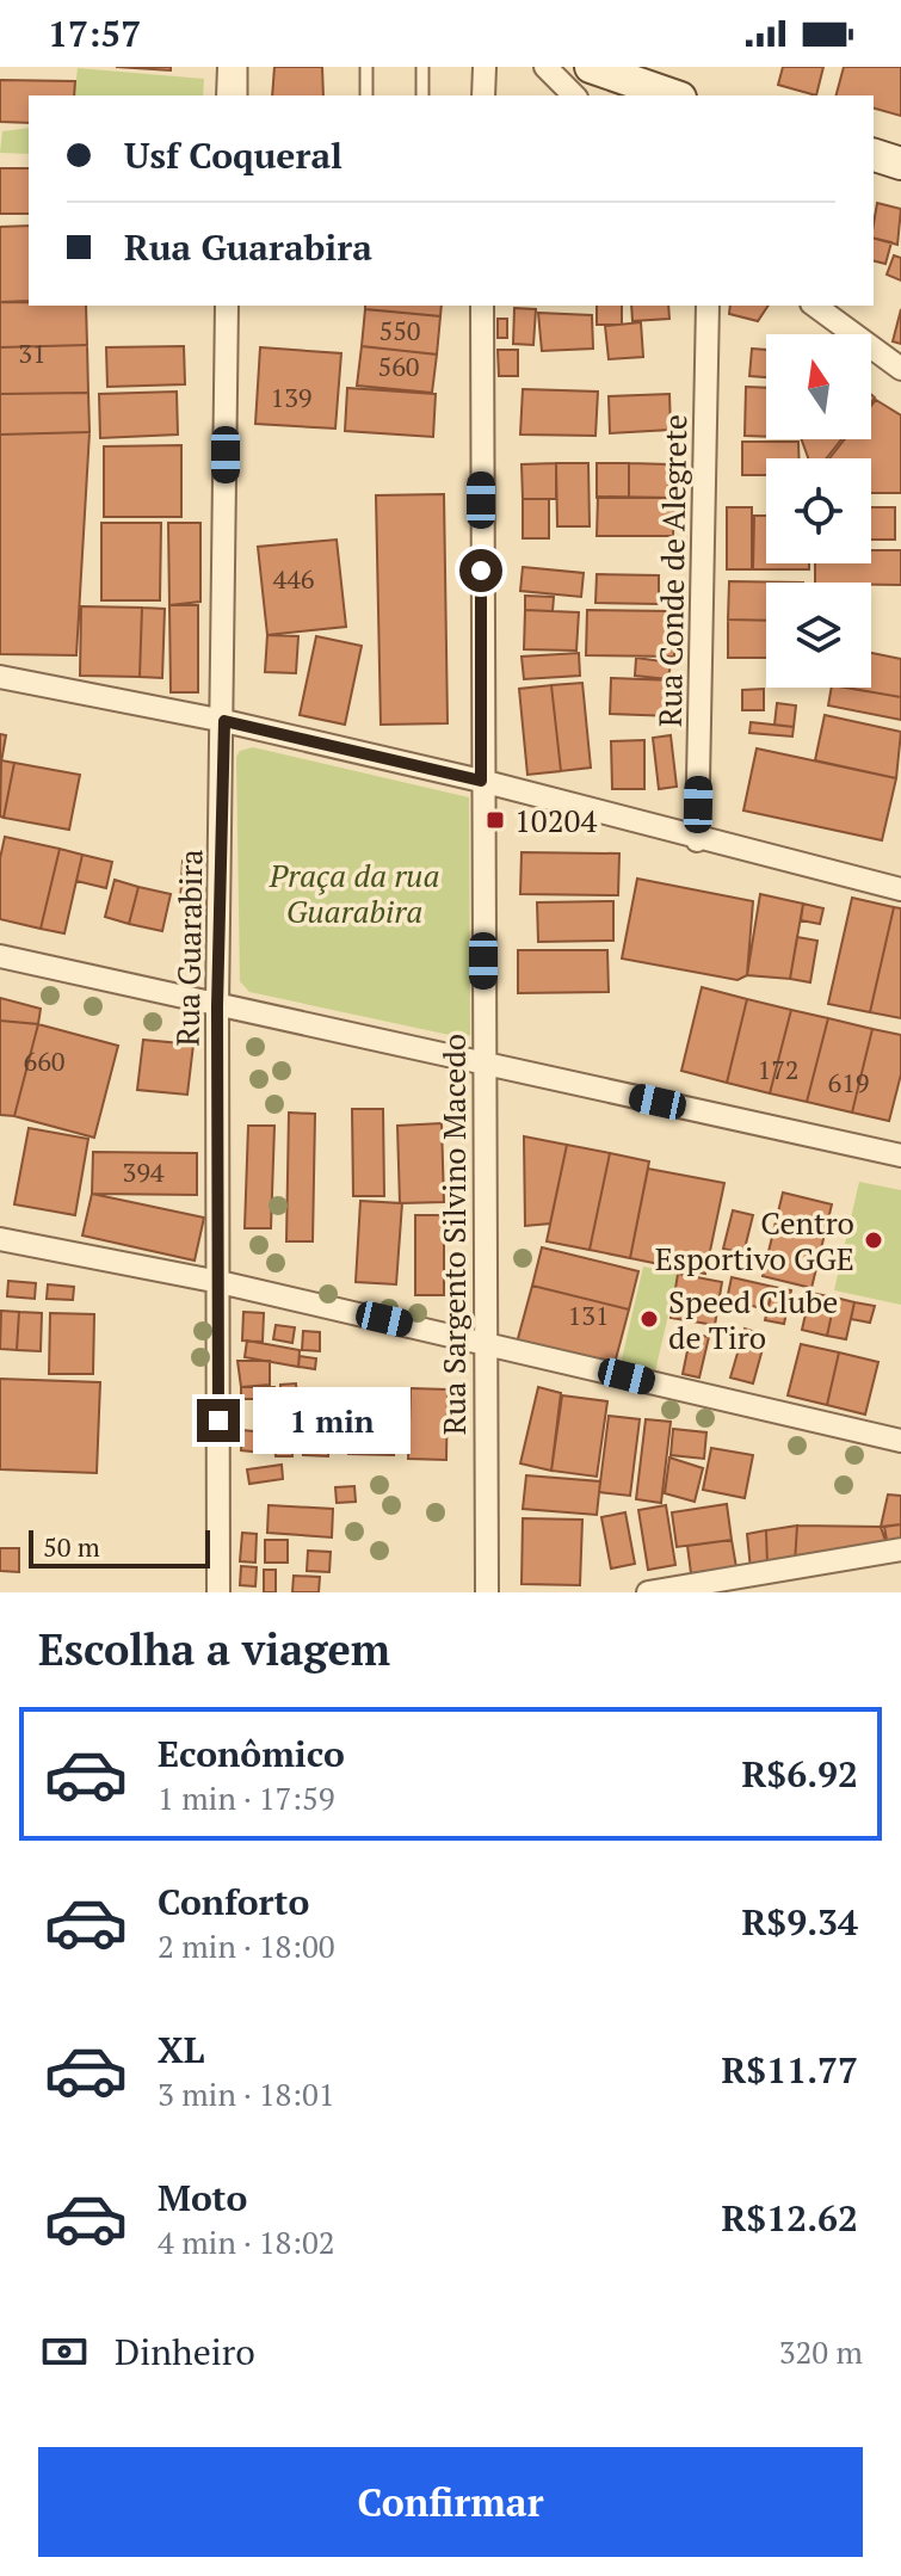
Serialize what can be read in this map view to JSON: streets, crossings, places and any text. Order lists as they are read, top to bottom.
{
  "streets": {
    "street": ["Rua Conde de Alegrete", "Rua Guarabira", "Rua Sargento Silvino Macedo"]
  },
  "parks": ["Praça da rua Guarabira"],
  "places": {
    "transit": ["10204"],
    "other": ["Centro Esportivo GGE", "Speed Clube de Tiro"]
  },
  "house_numbers": [
    "550",
    "31",
    "560",
    "139",
    "446",
    "660",
    "172",
    "619",
    "394",
    "131"
  ],
  "scale_bar": "50 m",
  "north": "top",
  "page": {
    "status": "17:57",
    "banner": ["Usf Coqueral", "Rua Guarabira"],
    "bubble": "1 min",
    "scale": "50 m",
    "heading": "Escolha a viagem",
    "list": [
      {
        "name": "Econômico",
        "note": "1 min · 17:59",
        "value": "R$6.92"
      },
      {
        "name": "Conforto",
        "note": "2 min · 18:00",
        "value": "R$9.34"
      },
      {
        "name": "XL",
        "note": "3 min · 18:01",
        "value": "R$11.77"
      },
      {
        "name": "Moto",
        "note": "4 min · 18:02",
        "value": "R$12.62"
      }
    ],
    "pay": ["Dinheiro", "320 m"],
    "buttons": "Confirmar"
  }
}
